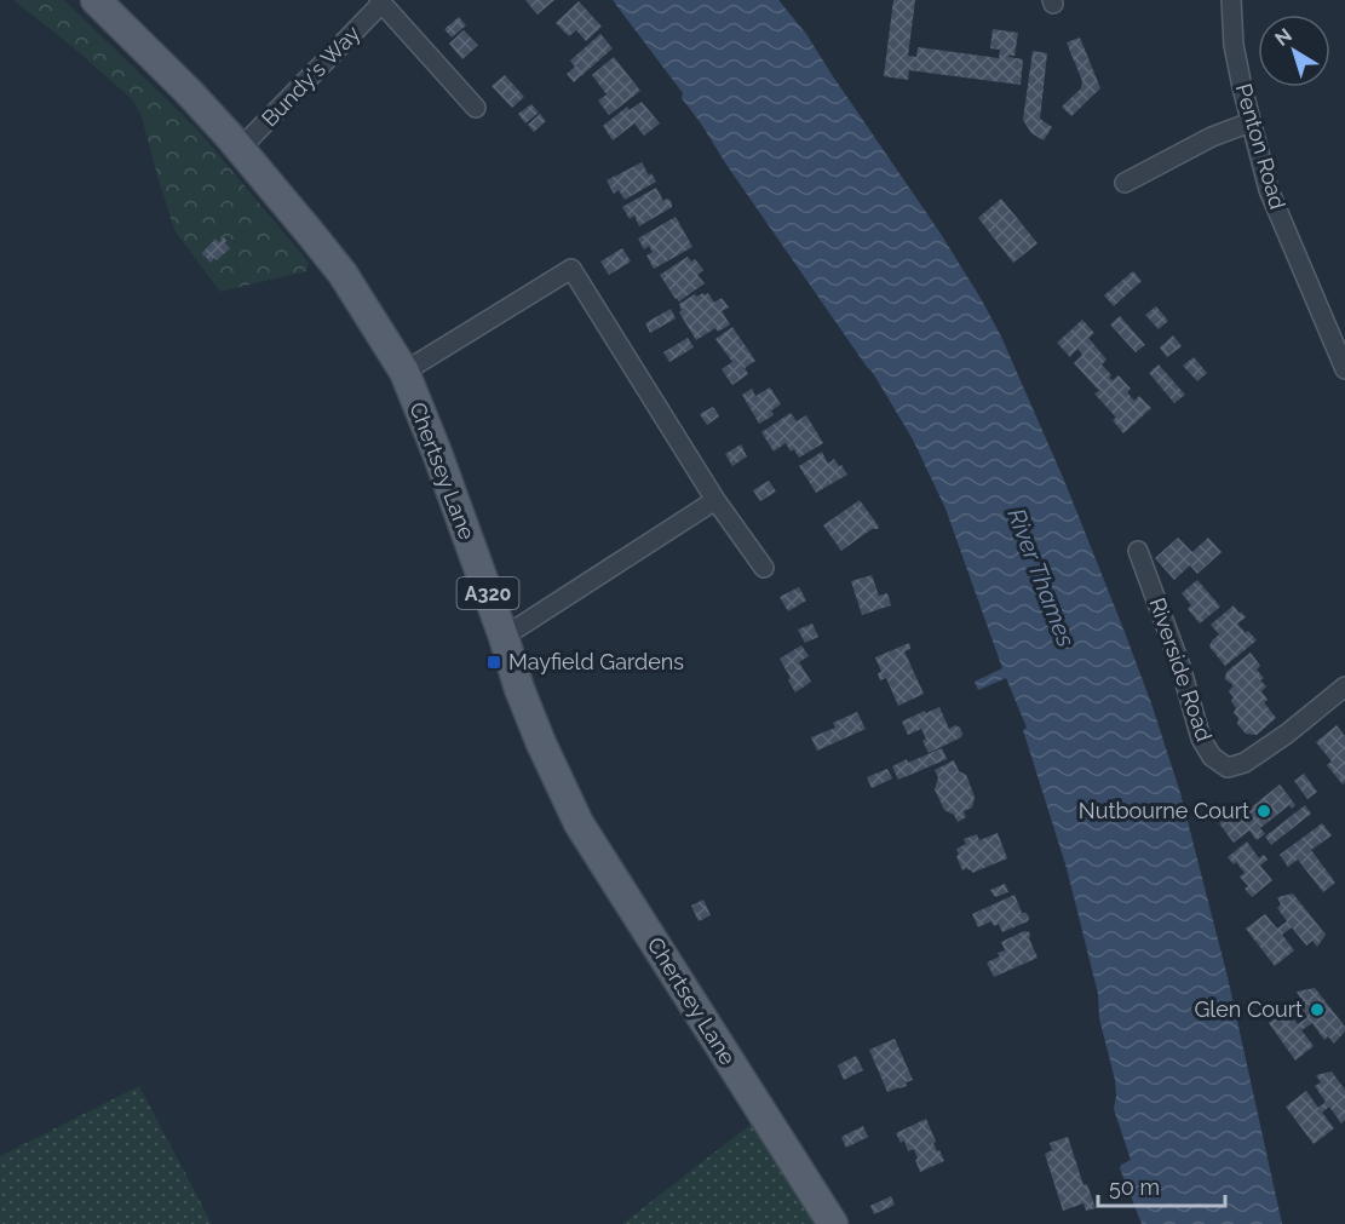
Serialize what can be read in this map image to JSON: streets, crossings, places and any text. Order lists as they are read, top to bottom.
{
  "streets": {
    "main road": ["Chertsey Lane", "A320"],
    "street": ["Bundy's Way", "Penton Road", "Riverside Road"]
  },
  "crossings": [
    ["Bundy's Way", "Chertsey Lane"]
  ],
  "water": ["River Thames"],
  "places": {
    "transit": ["Mayfield Gardens"],
    "other": ["Nutbourne Court", "Glen Court"]
  },
  "scale_bar": "50 m",
  "north": "top left"
}
